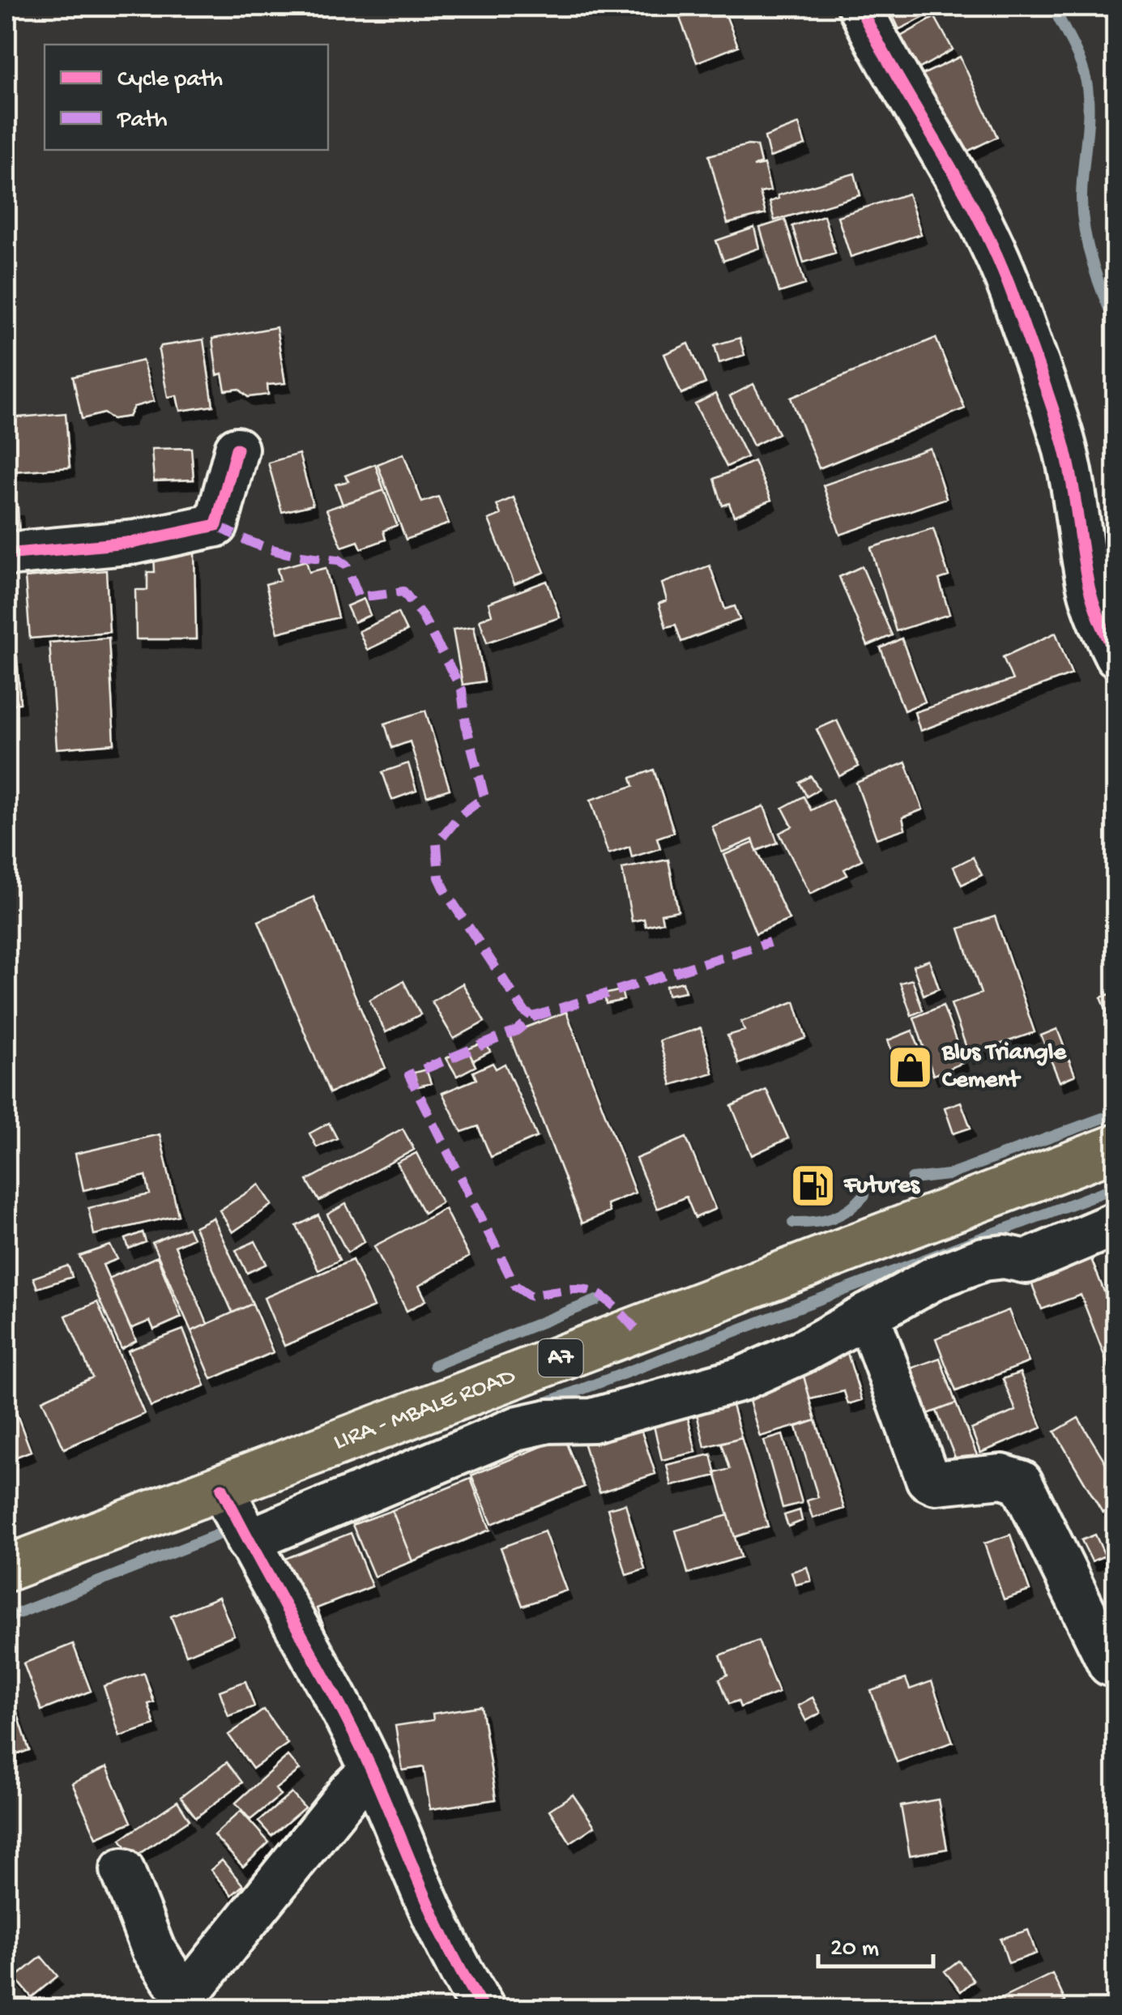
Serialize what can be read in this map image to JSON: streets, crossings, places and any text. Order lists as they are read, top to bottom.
{
  "streets": {
    "main road": ["A7", "LIRA - MBALE ROAD"]
  },
  "places": {
    "shop": ["Blus Triangle Cement"],
    "fuel station": ["Futures"]
  },
  "legend": ["Cycle path", "Path"],
  "scale_bar": "20 m"
}
